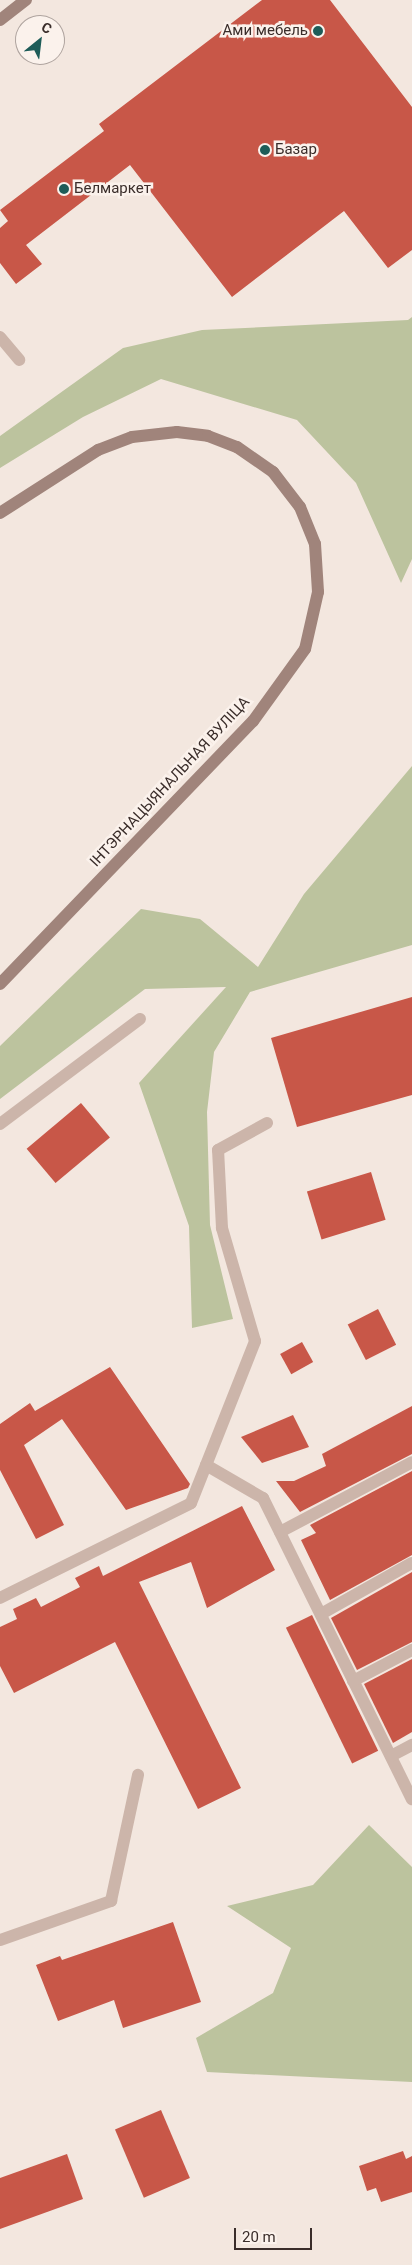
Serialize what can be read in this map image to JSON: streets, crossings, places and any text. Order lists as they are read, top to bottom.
{
  "streets": {
    "main road": ["ІНТЭРНАЦЫЯНАЛЬНАЯ ВУЛІЦА"]
  },
  "places": ["Ами мебель", "Базар", "Белмаркет"],
  "scale_bar": "20 m",
  "north": "top right"
}
